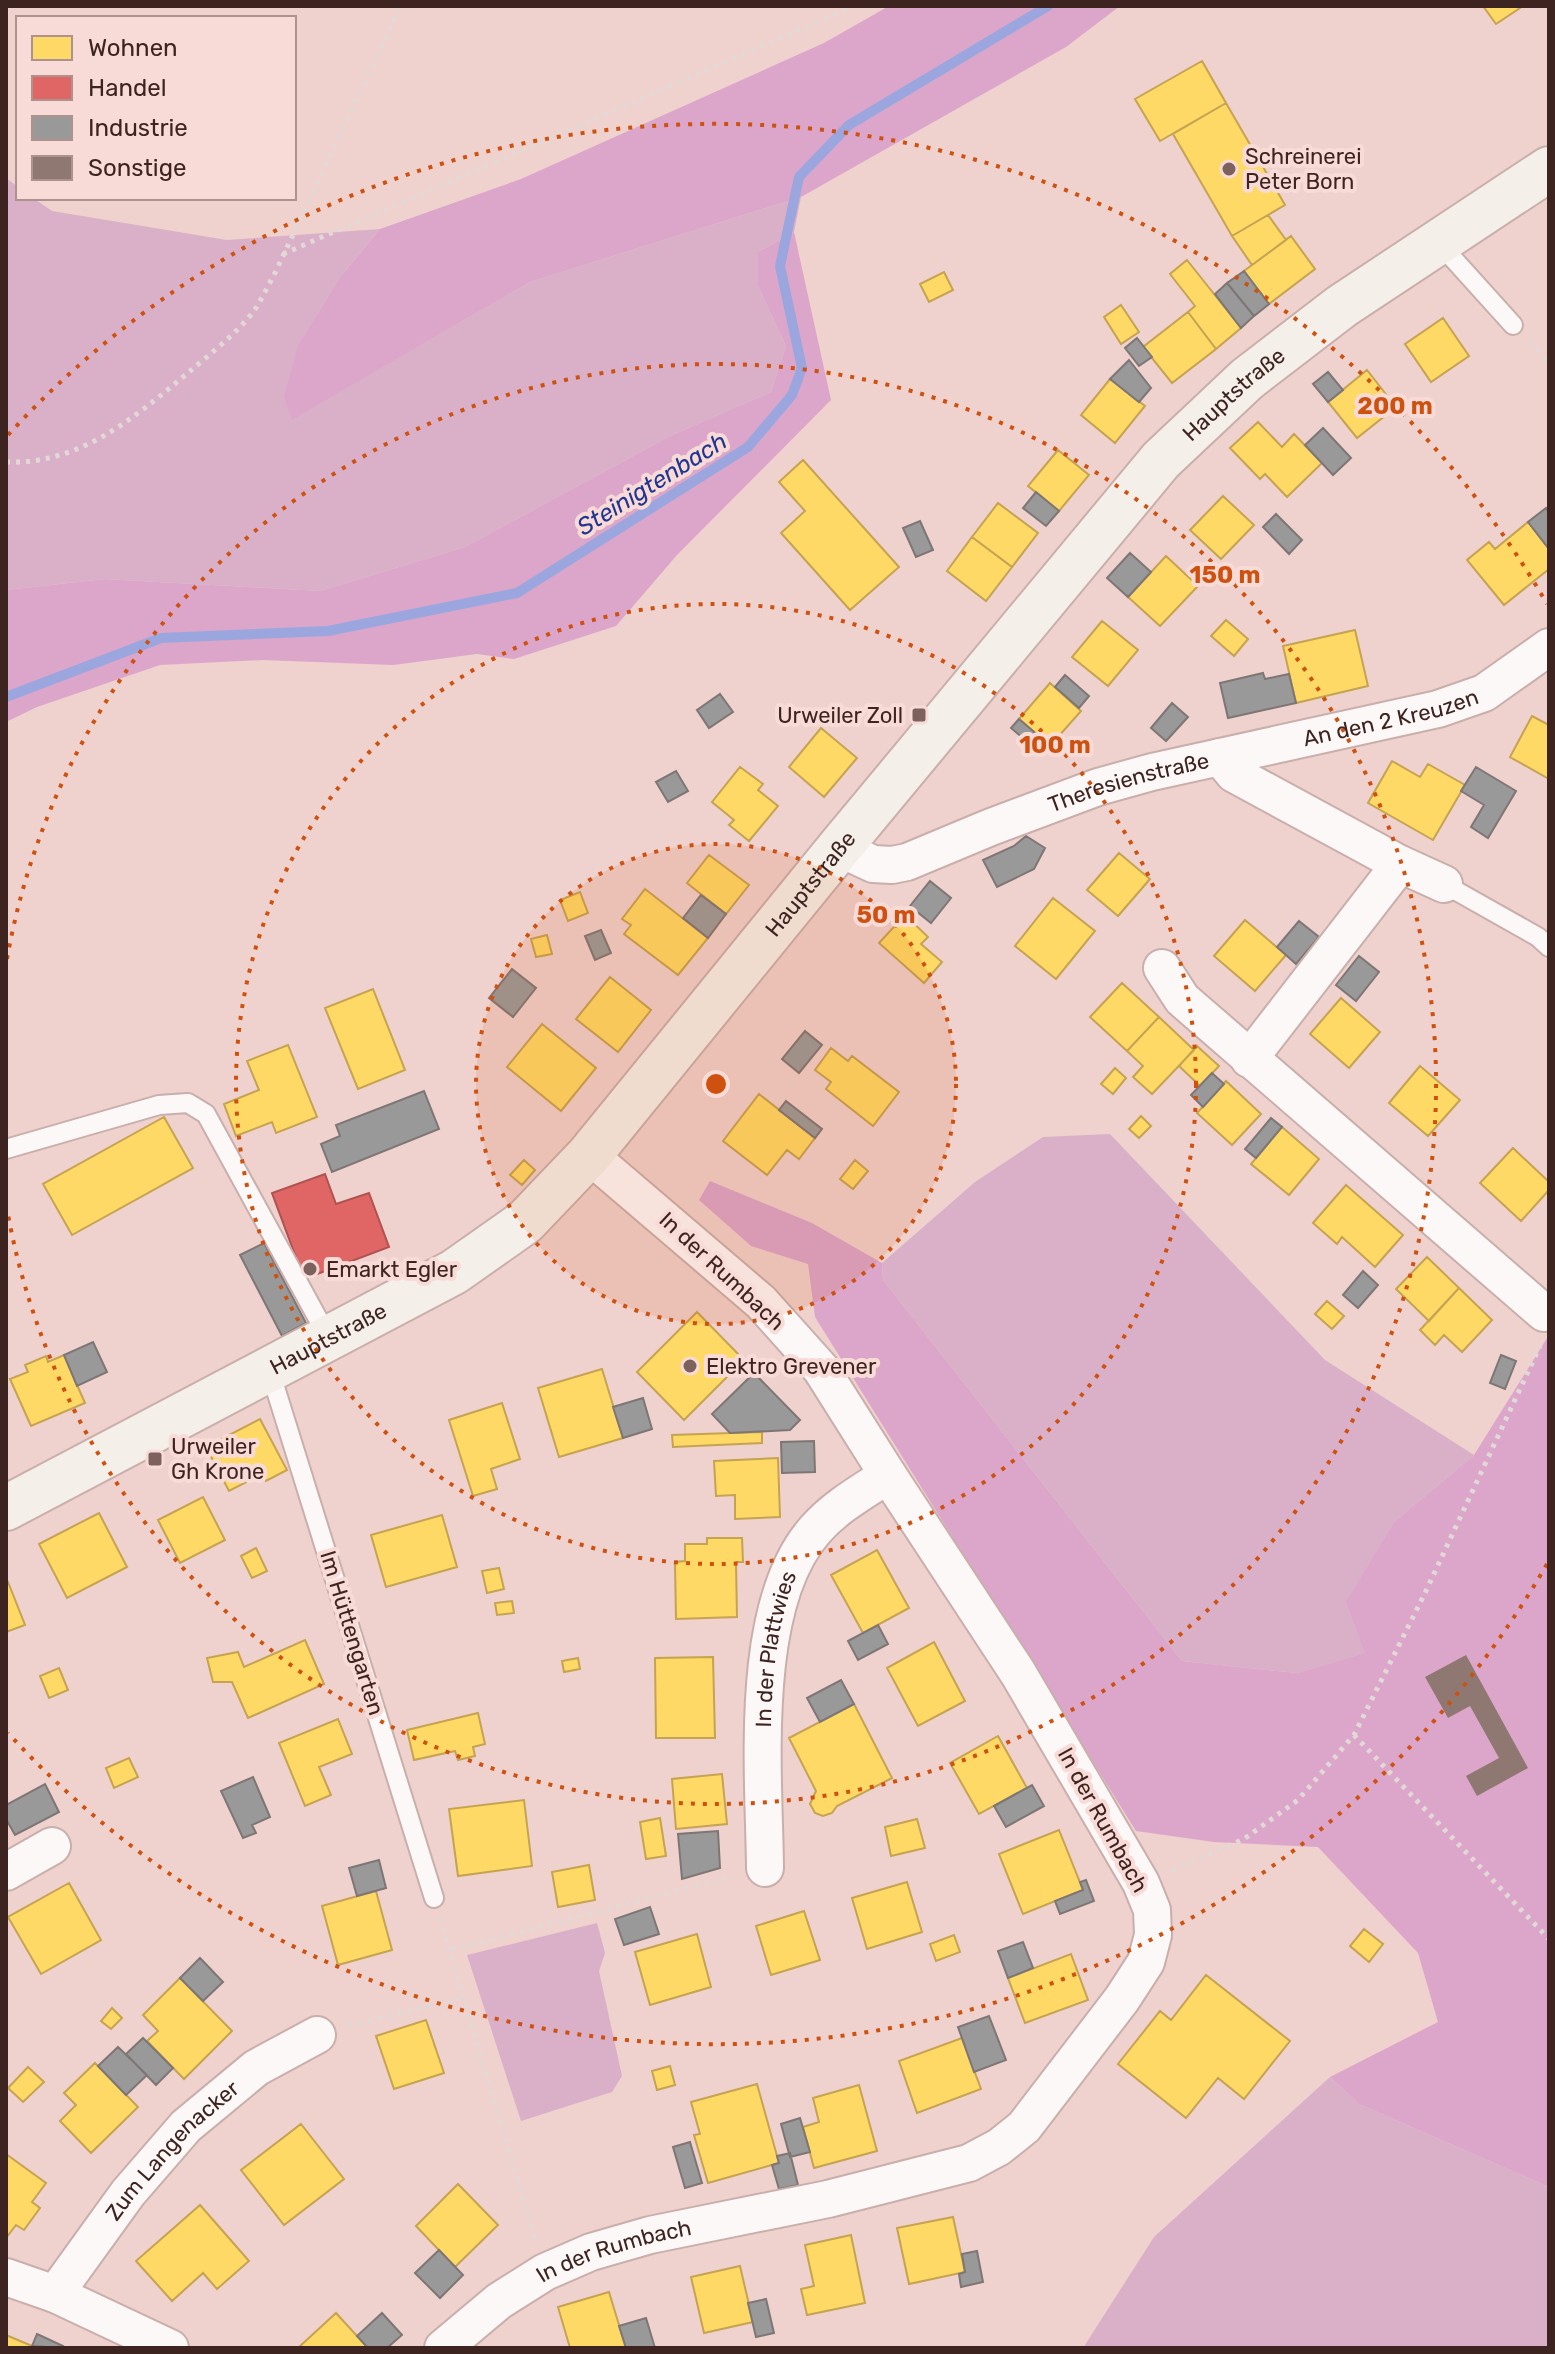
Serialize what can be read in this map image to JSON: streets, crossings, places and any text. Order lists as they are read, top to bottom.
{
  "streets": {
    "main road": ["Hauptstraße"],
    "street": [
      "An den 2 Kreuzen",
      "Theresienstraße",
      "In der Rumbach",
      "In der Plattwies",
      "Zum Langenacker"
    ],
    "lane": ["Im Hüttengarten"]
  },
  "crossings": [
    ["Hauptstraße", "Theresienstraße"],
    ["Hauptstraße", "In der Rumbach"],
    ["Hauptstraße", "Im Hüttengarten"],
    ["An den 2 Kreuzen", "Theresienstraße"],
    ["In der Rumbach", "In der Plattwies"]
  ],
  "water": ["Steinigtenbach"],
  "places": {
    "other": ["Schreinerei Peter Born", "Emarkt Egler", "Elektro Grevener"],
    "transit": ["Urweiler Zoll", "Urweiler Gh Krone"]
  },
  "legend": [
    "Wohnen",
    "Handel",
    "Industrie",
    "Sonstige"
  ],
  "rings": [
    "200 m",
    "150 m",
    "100 m",
    "50 m"
  ]
}
